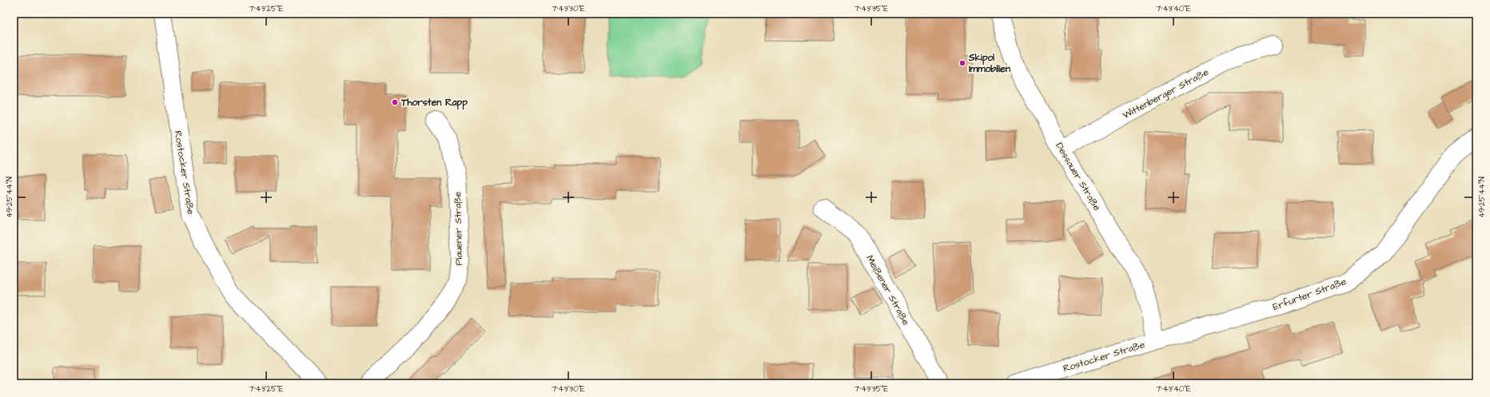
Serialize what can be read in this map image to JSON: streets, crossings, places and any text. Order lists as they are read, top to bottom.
{
  "streets": {
    "street": [
      "Wittenberger Straße",
      "Rostocker Straße",
      "Dessauer Straße",
      "Plauener Straße",
      "Meißener Straße",
      "Erfurter Straße"
    ]
  },
  "crossings": [
    ["Wittenberger Straße", "Dessauer Straße"],
    ["Rostocker Straße", "Dessauer Straße"],
    ["Rostocker Straße", "Erfurter Straße"],
    ["Dessauer Straße", "Erfurter Straße"]
  ],
  "places": ["Skipol Immobilien", "Thorsten Rapp"],
  "coordinates": [
    "7°43'25\"E",
    "7°43'30\"E",
    "7°43'35\"E",
    "7°43'40\"E",
    "49°25'44\"N"
  ]
}
